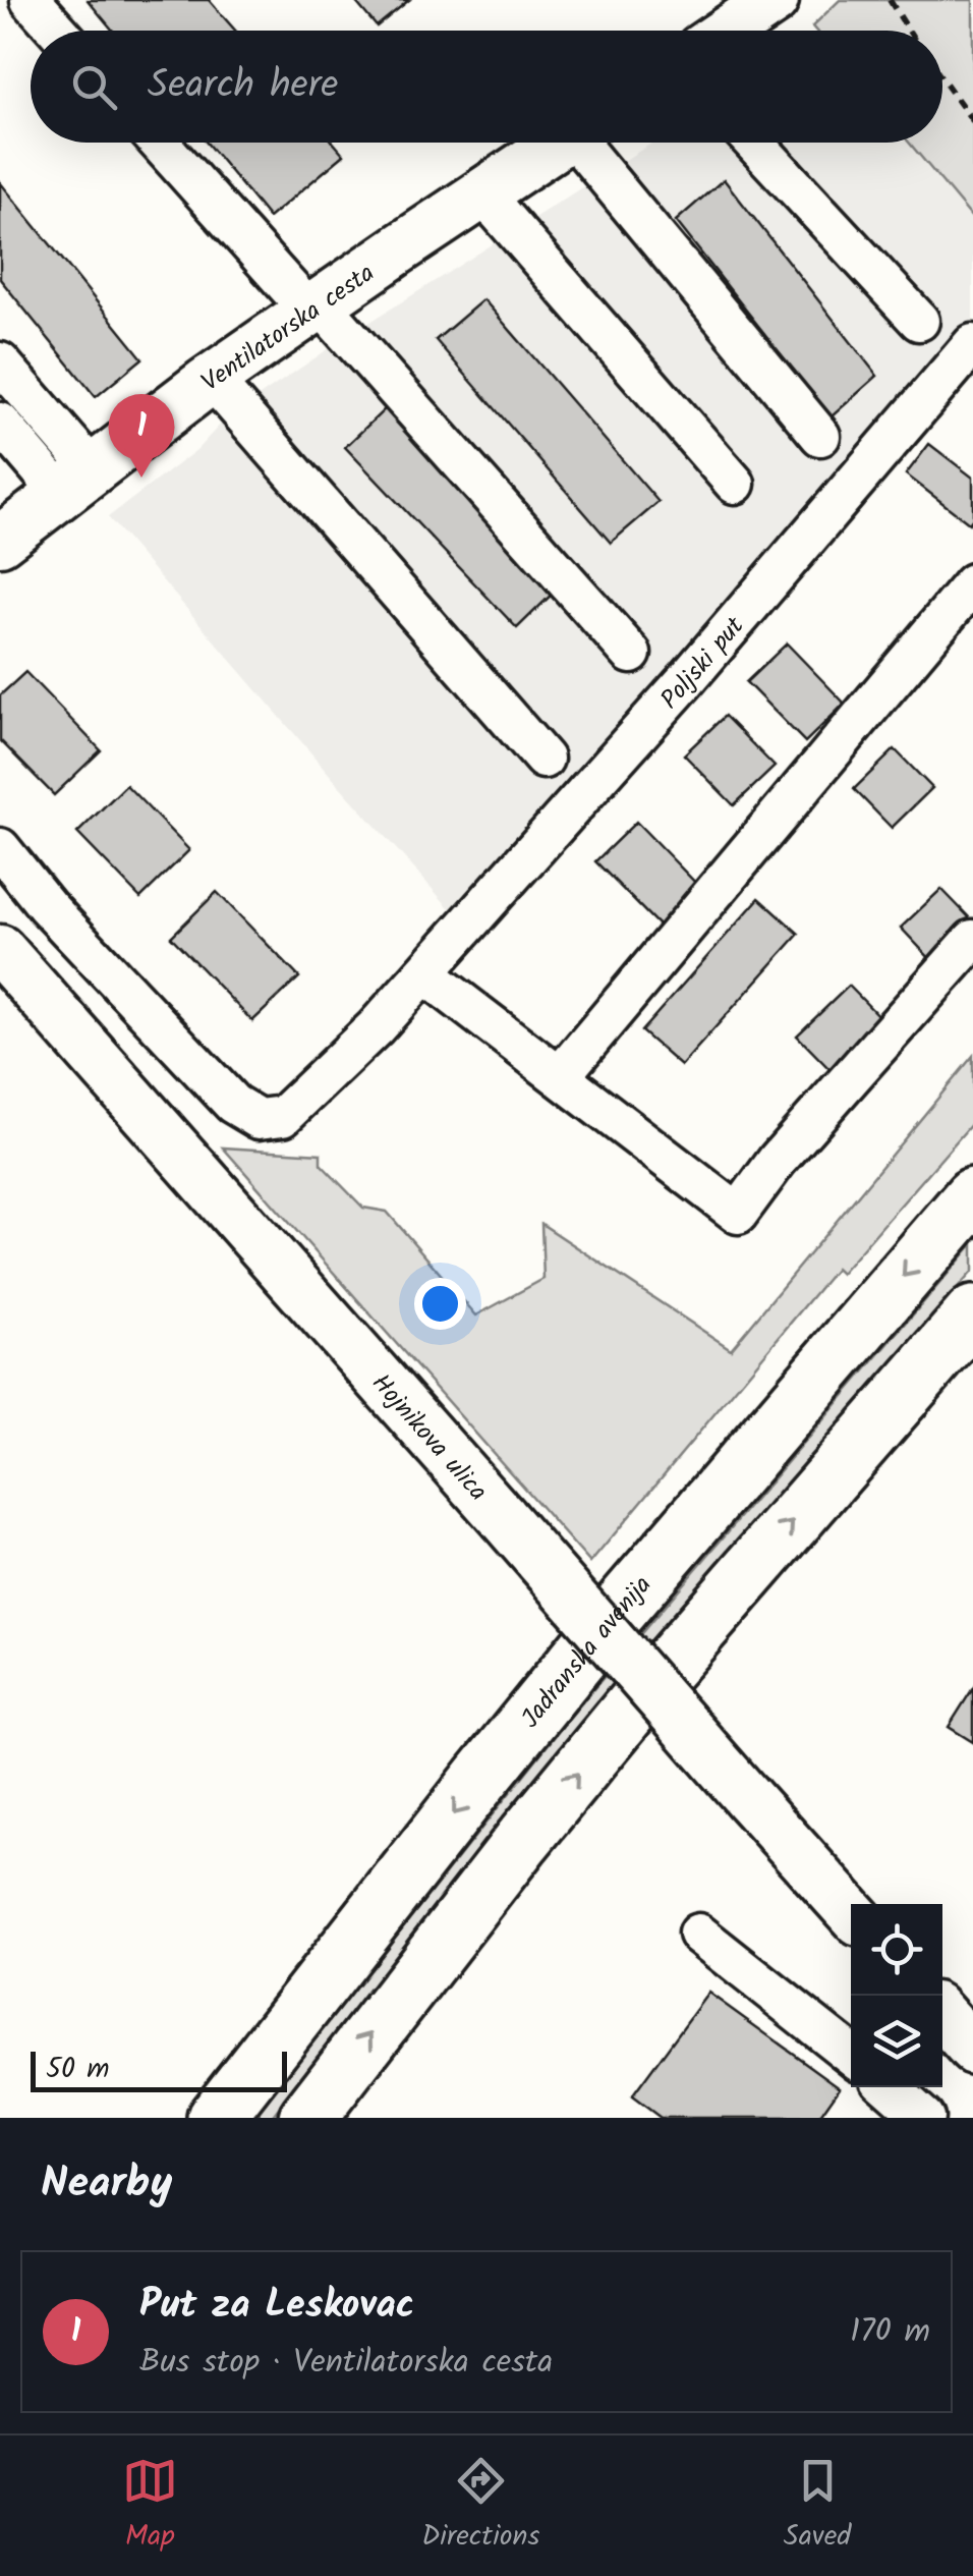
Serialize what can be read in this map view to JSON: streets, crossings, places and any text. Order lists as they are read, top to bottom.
{
  "streets": {
    "highway": ["Jadranska avenija"],
    "main road": ["Ventilatorska cesta", "Hojnikova ulica"],
    "street": ["Poljski put"]
  },
  "scale_bar": "50 m",
  "page": {
    "search": "Search here",
    "pins": "1",
    "scale": "50 m",
    "heading": "Nearby",
    "list": [
      {
        "mark": "1",
        "name": "Put za Leskovac",
        "note": "Bus stop · Ventilatorska cesta",
        "value": "170 m"
      }
    ],
    "nav": ["Map", "Directions", "Saved"]
  }
}
